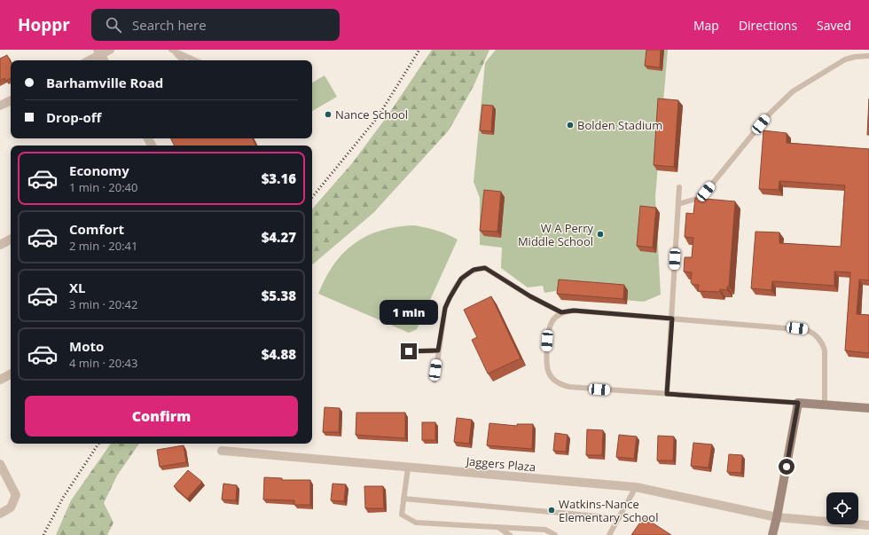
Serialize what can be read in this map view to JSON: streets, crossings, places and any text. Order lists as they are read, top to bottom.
{
  "streets": {
    "street": ["Jaggers Plaza"]
  },
  "places": [
    "Nance School",
    "Bolden Stadium",
    "W A Perry Middle School",
    "Watkins-Nance Elementary School"
  ],
  "page": {
    "header": "Hoppr",
    "search": "Search here",
    "nav": ["Map", "Directions", "Saved"],
    "banner": ["Barhamville Road", "Drop-off"],
    "list": [
      {
        "name": "Economy",
        "note": "1 min · 20:40",
        "value": "$3.16"
      },
      {
        "name": "Comfort",
        "note": "2 min · 20:41",
        "value": "$4.27"
      },
      {
        "name": "XL",
        "note": "3 min · 20:42",
        "value": "$5.38"
      },
      {
        "name": "Moto",
        "note": "4 min · 20:43",
        "value": "$4.88"
      }
    ],
    "bubble": "1 min",
    "buttons": "Confirm"
  }
}
